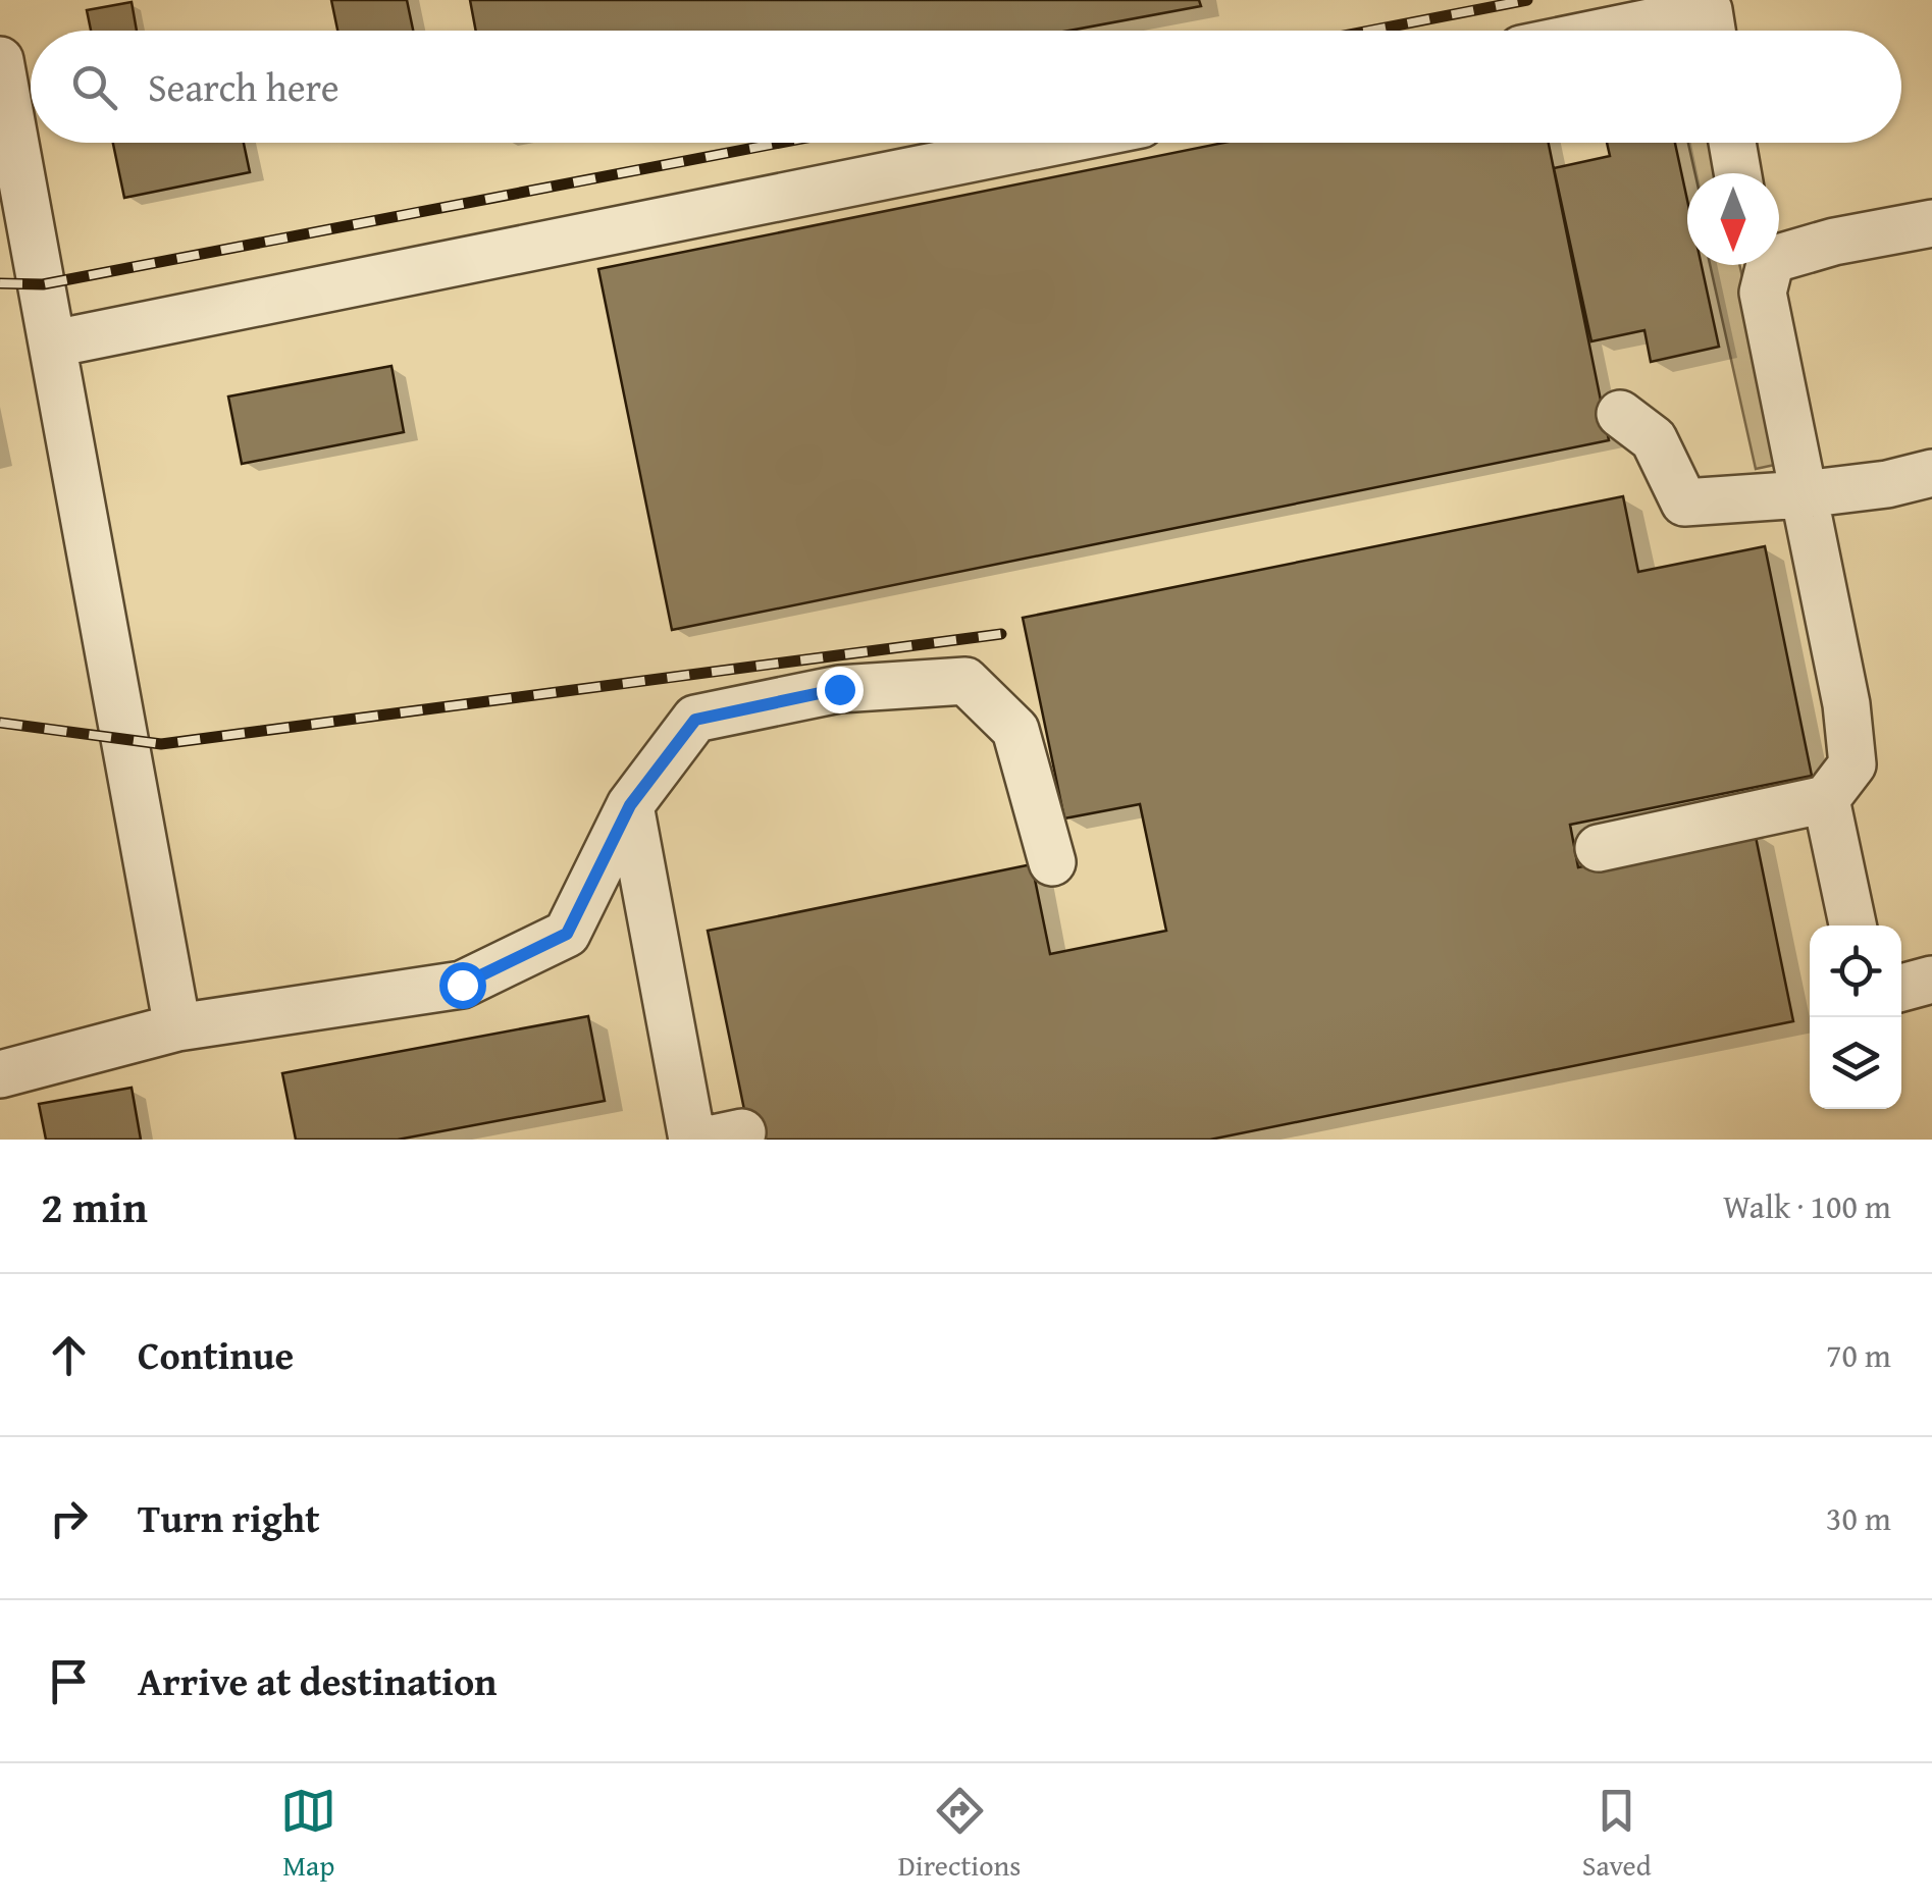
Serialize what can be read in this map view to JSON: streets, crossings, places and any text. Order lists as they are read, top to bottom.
{
  "north": "bottom",
  "page": {
    "search": "Search here",
    "heading": ["2 min", "Walk · 100 m"],
    "list": [
      ["Continue", "70 m"],
      ["Turn right", "30 m"],
      "Arrive at destination"
    ],
    "nav": ["Map", "Directions", "Saved"]
  }
}
